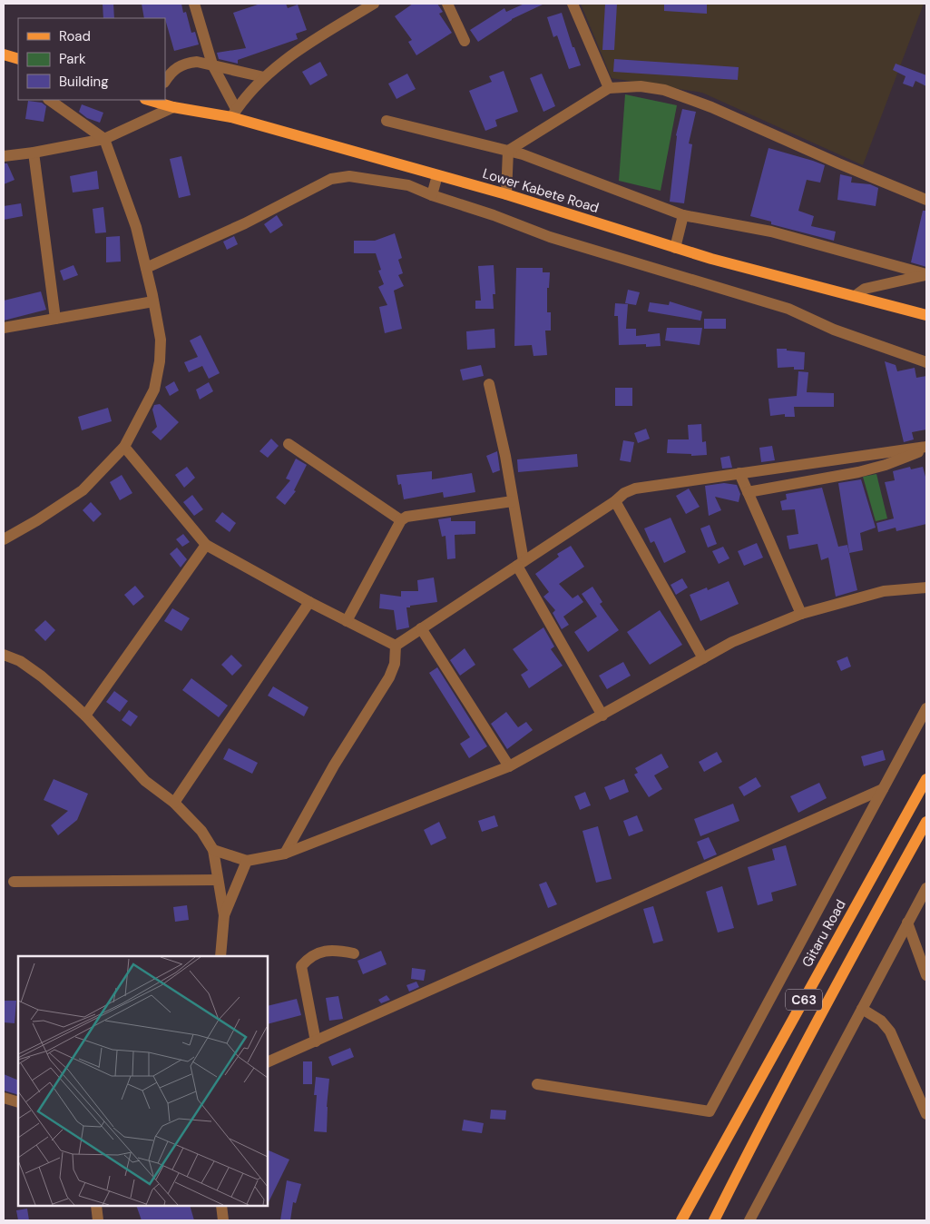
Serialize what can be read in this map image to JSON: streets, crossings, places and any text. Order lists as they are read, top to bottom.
{
  "streets": {
    "main road": ["Lower Kabete Road", "Gitaru Road", "C63"]
  },
  "legend": ["Road", "Park", "Building"]
}
